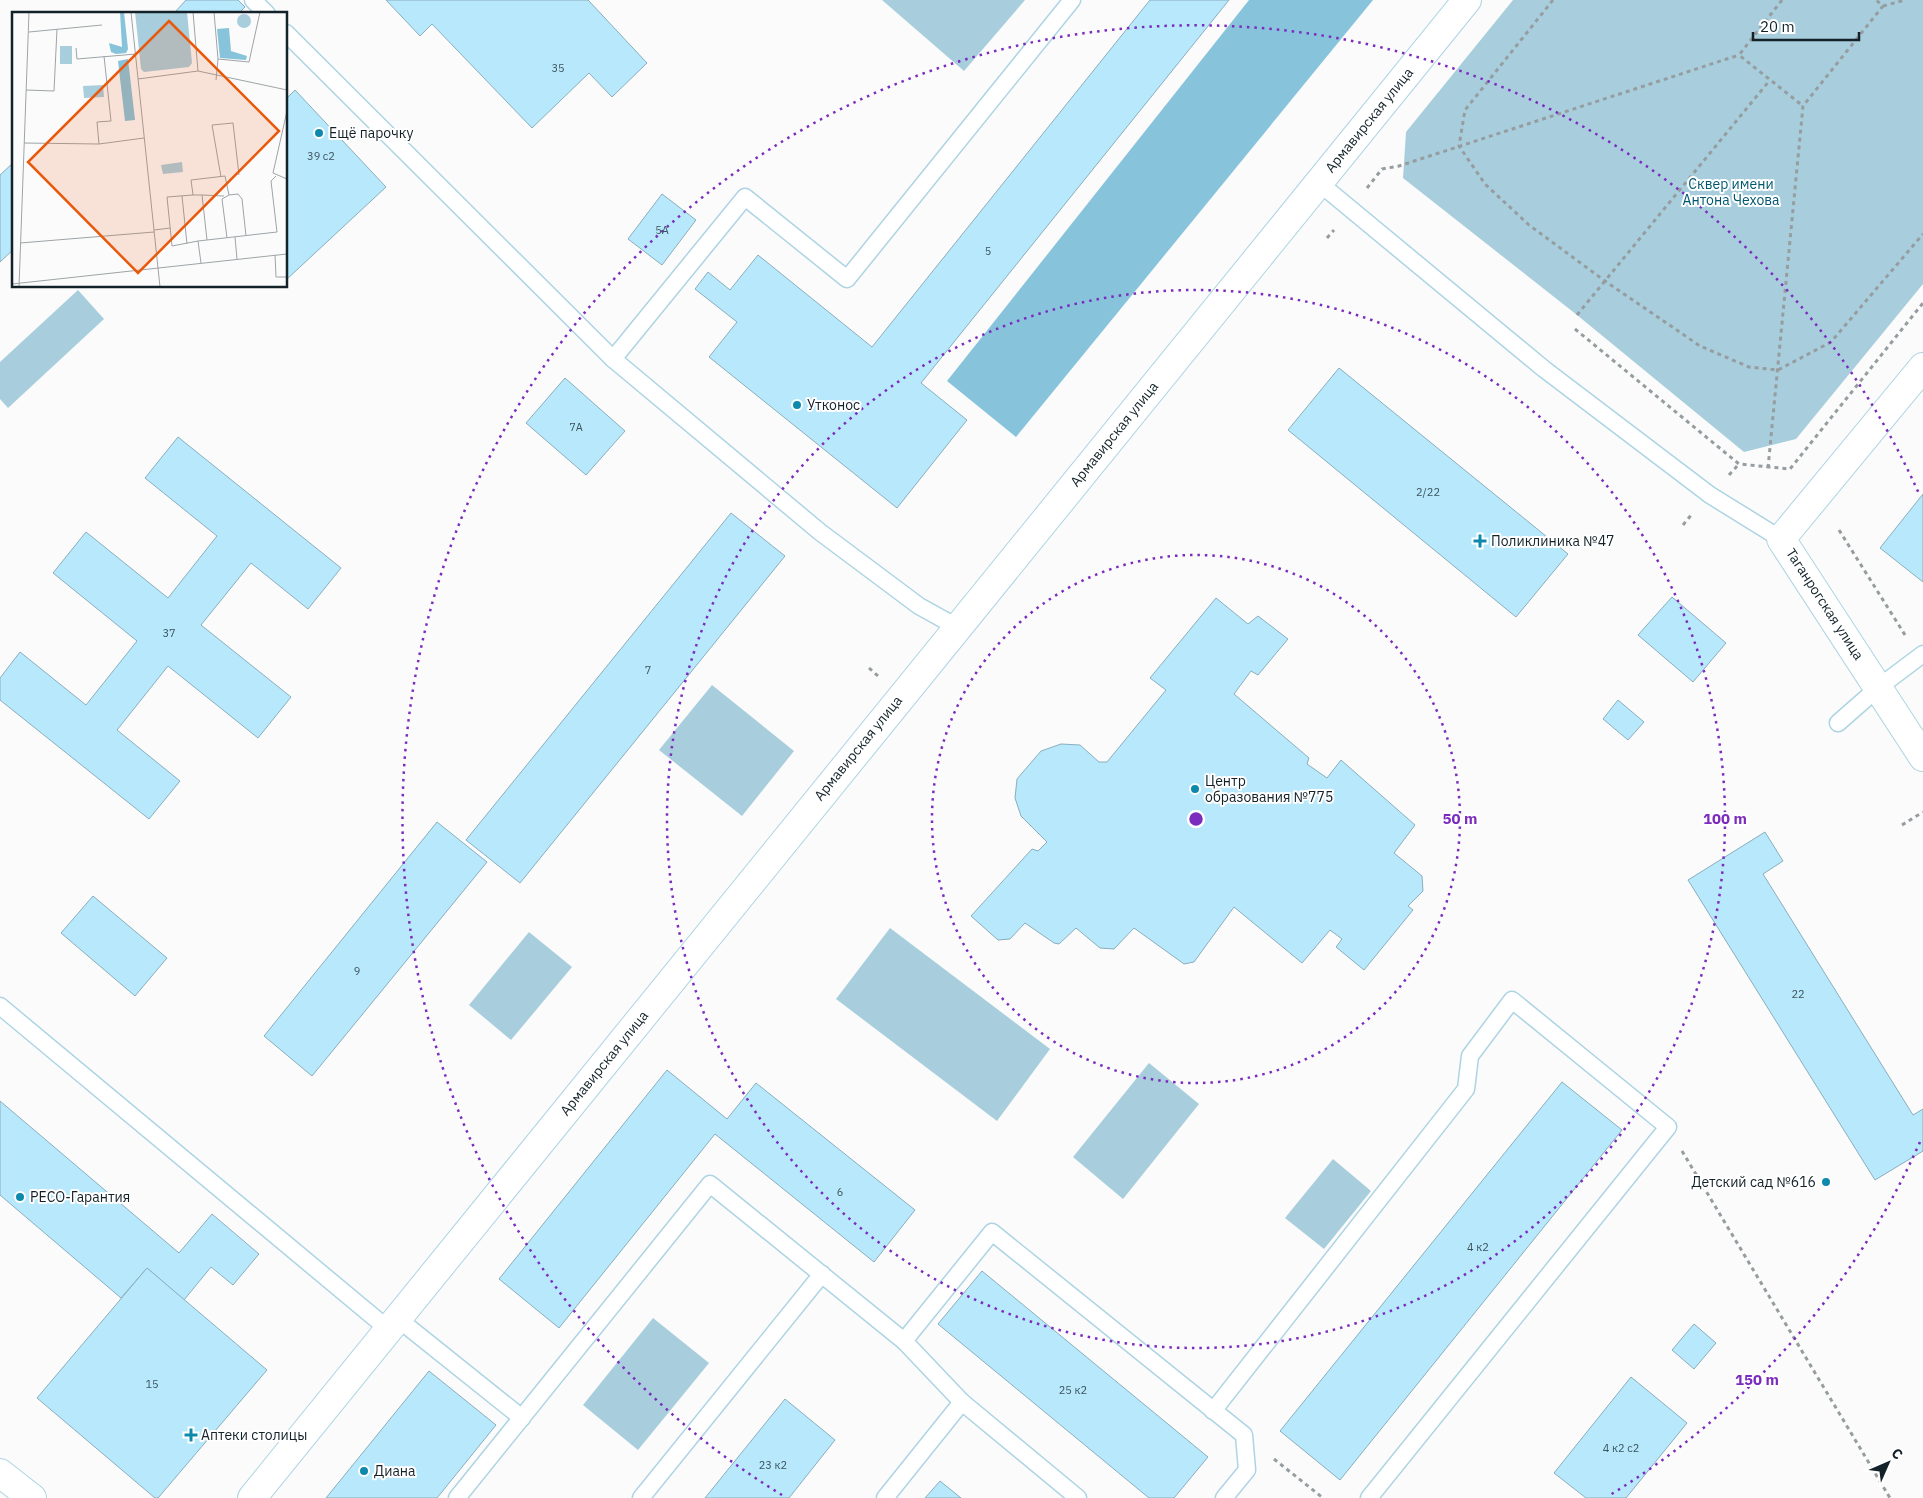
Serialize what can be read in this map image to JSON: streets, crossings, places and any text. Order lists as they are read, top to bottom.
{
  "streets": {
    "street": ["Армавирская улица", "Таганрогская улица"]
  },
  "parks": ["Сквер имени Антона Чехова"],
  "places": {
    "other": [
      "Ещё парочку",
      "Утконос",
      "Центр образования №775",
      "Детский сад №616",
      "РЕСО-Гарантия",
      "Диана"
    ],
    "health": ["Поликлиника №47", "Аптеки столицы"]
  },
  "house_numbers": [
    "35",
    "39 с2",
    "5А",
    "5",
    "7А",
    "2/22",
    "37",
    "7",
    "9",
    "22",
    "6",
    "4 к2",
    "15",
    "25 к2",
    "4 к2 с2",
    "23 к2"
  ],
  "scale_bar": "20 m",
  "north": "top right",
  "rings": ["50 m", "100 m", "150 m"]
}
